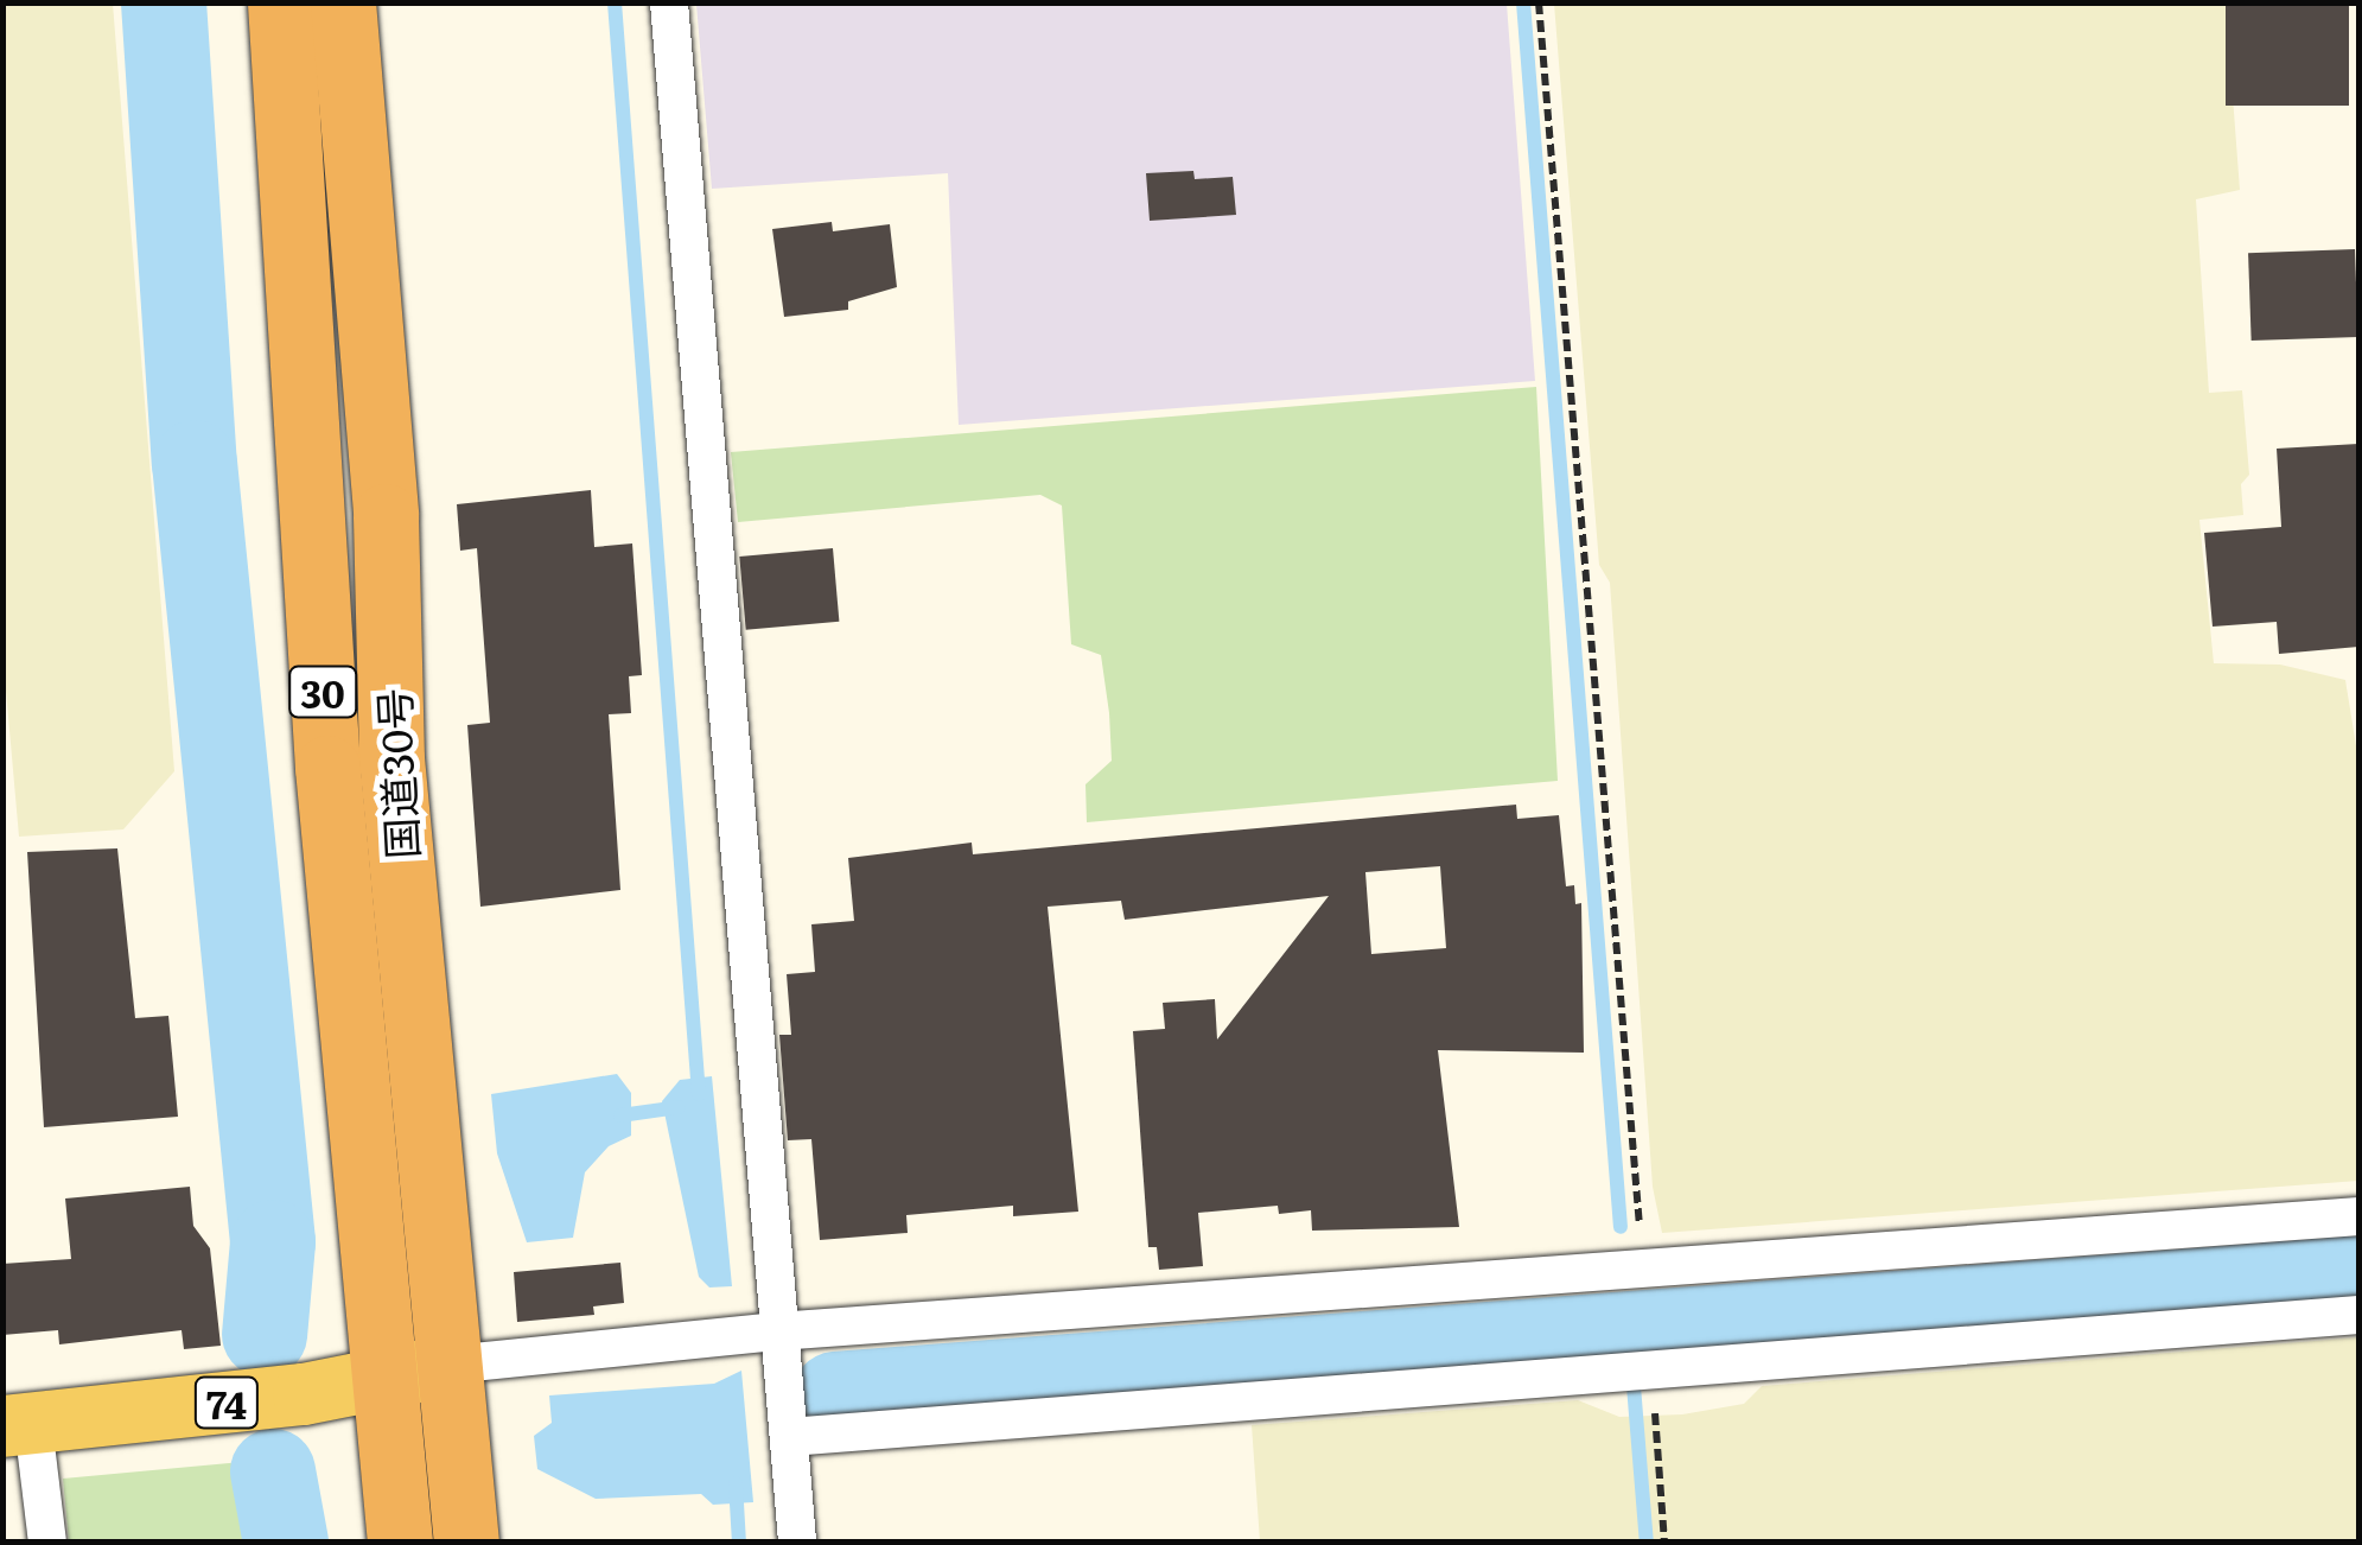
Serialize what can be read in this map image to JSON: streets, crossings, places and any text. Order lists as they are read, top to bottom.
{
  "streets": {
    "highway": ["30", "国道30号"],
    "main road": ["74"]
  },
  "crossings": [
    ["国道30号", "74"]
  ]
}
